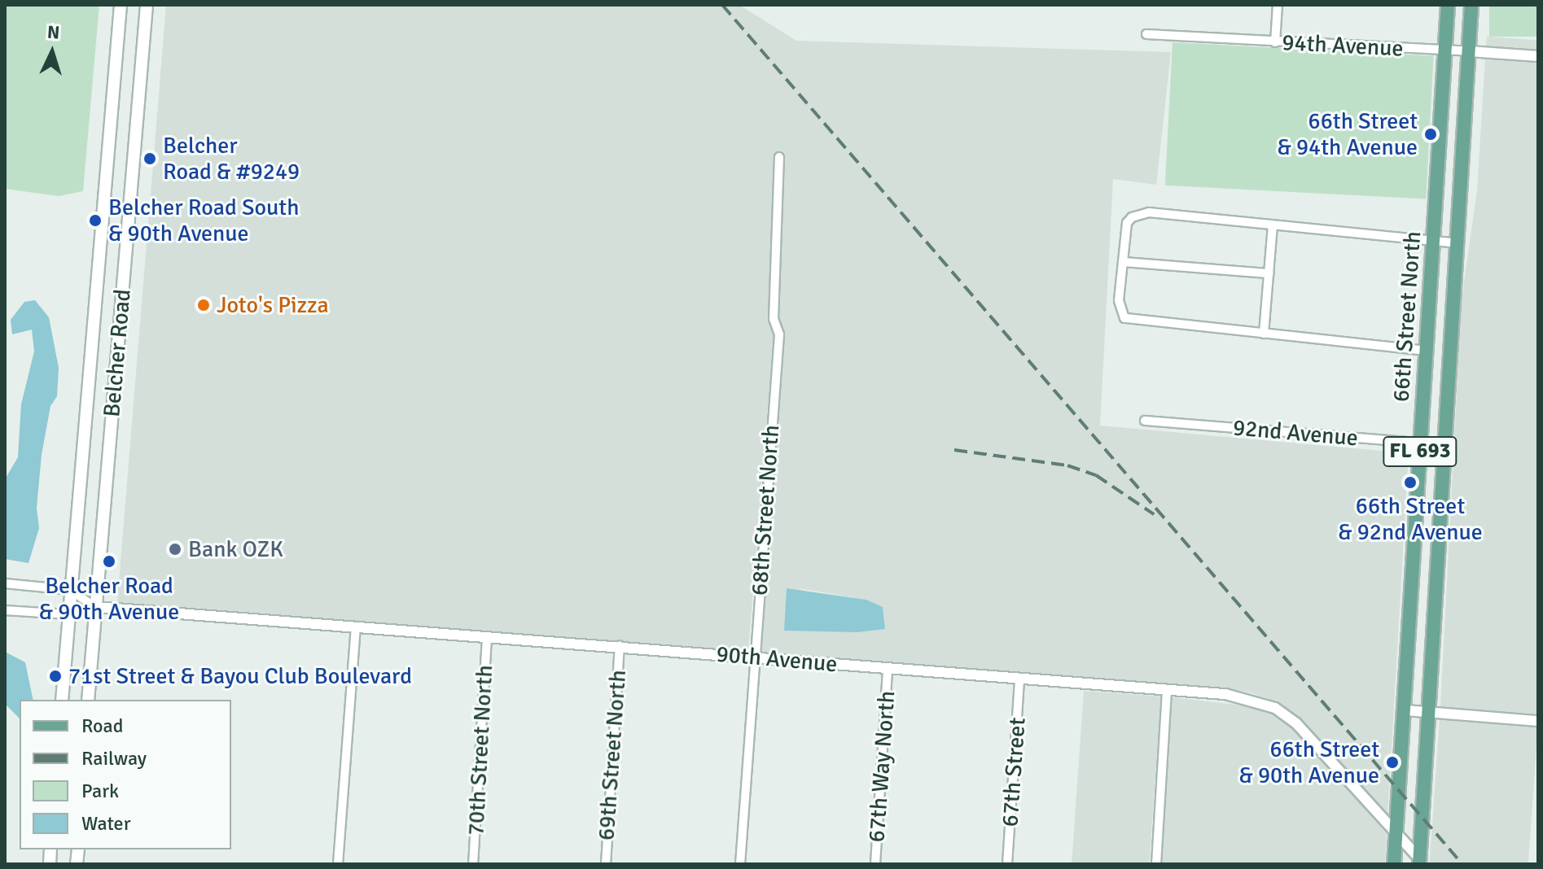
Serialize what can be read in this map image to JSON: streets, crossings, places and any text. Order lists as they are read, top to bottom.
{
  "streets": {
    "main road": ["66th Street North", "Belcher Road", "FL 693"],
    "street": [
      "94th Avenue",
      "92nd Avenue",
      "68th Street North",
      "90th Avenue",
      "70th Street North",
      "69th Street North",
      "67th Way North",
      "67th Street"
    ]
  },
  "crossings": [
    ["94th Avenue", "66th Street North"],
    ["66th Street North", "92nd Avenue"],
    ["66th Street North", "90th Avenue"],
    ["Belcher Road", "90th Avenue"],
    ["68th Street North", "90th Avenue"],
    ["90th Avenue", "70th Street North"],
    ["90th Avenue", "69th Street North"],
    ["90th Avenue", "67th Way North"],
    ["90th Avenue", "67th Street"]
  ],
  "places": [
    "66th Street & 94th Avenue",
    "Belcher Road & #9249",
    "Belcher Road South & 90th Avenue",
    "Joto's Pizza",
    "66th Street & 92nd Avenue",
    "Bank OZK",
    "Belcher Road & 90th Avenue",
    "71st Street & Bayou Club Boulevard",
    "66th Street & 90th Avenue"
  ],
  "legend": [
    "Road",
    "Railway",
    "Park",
    "Water"
  ],
  "north": "top"
}
